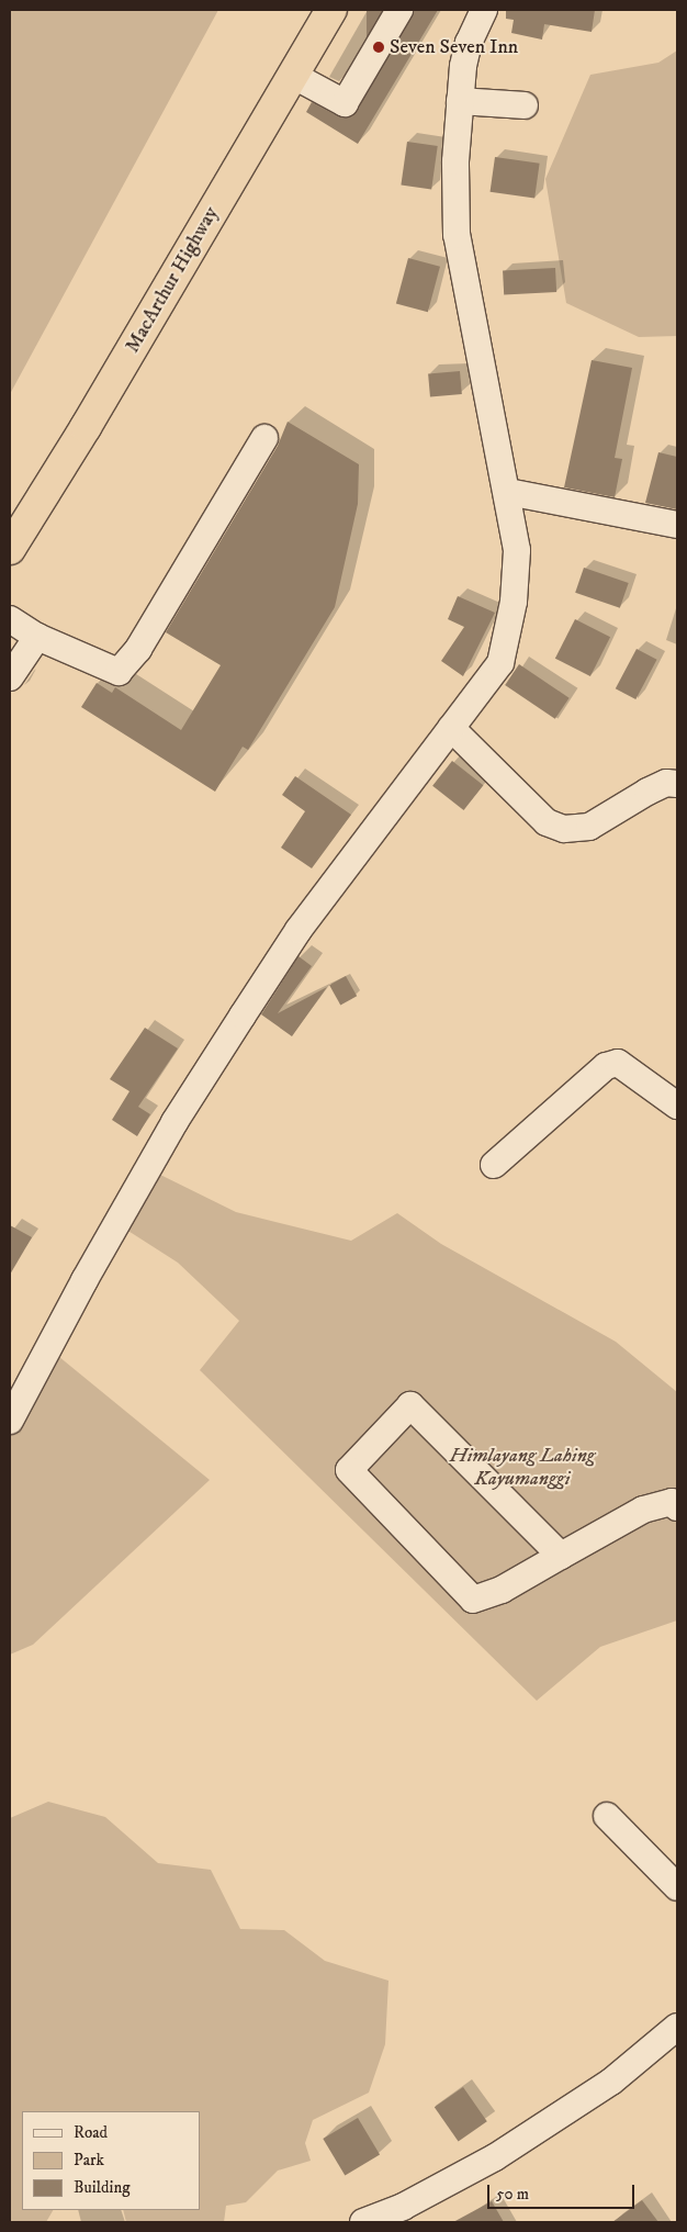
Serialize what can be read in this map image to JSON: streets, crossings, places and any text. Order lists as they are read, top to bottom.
{
  "streets": {
    "highway": ["MacArthur Highway"]
  },
  "parks": ["Himlayang Lahing Kayumanggi"],
  "places": ["Seven Seven Inn"],
  "legend": ["Road", "Park", "Building"],
  "scale_bar": "50 m"
}
